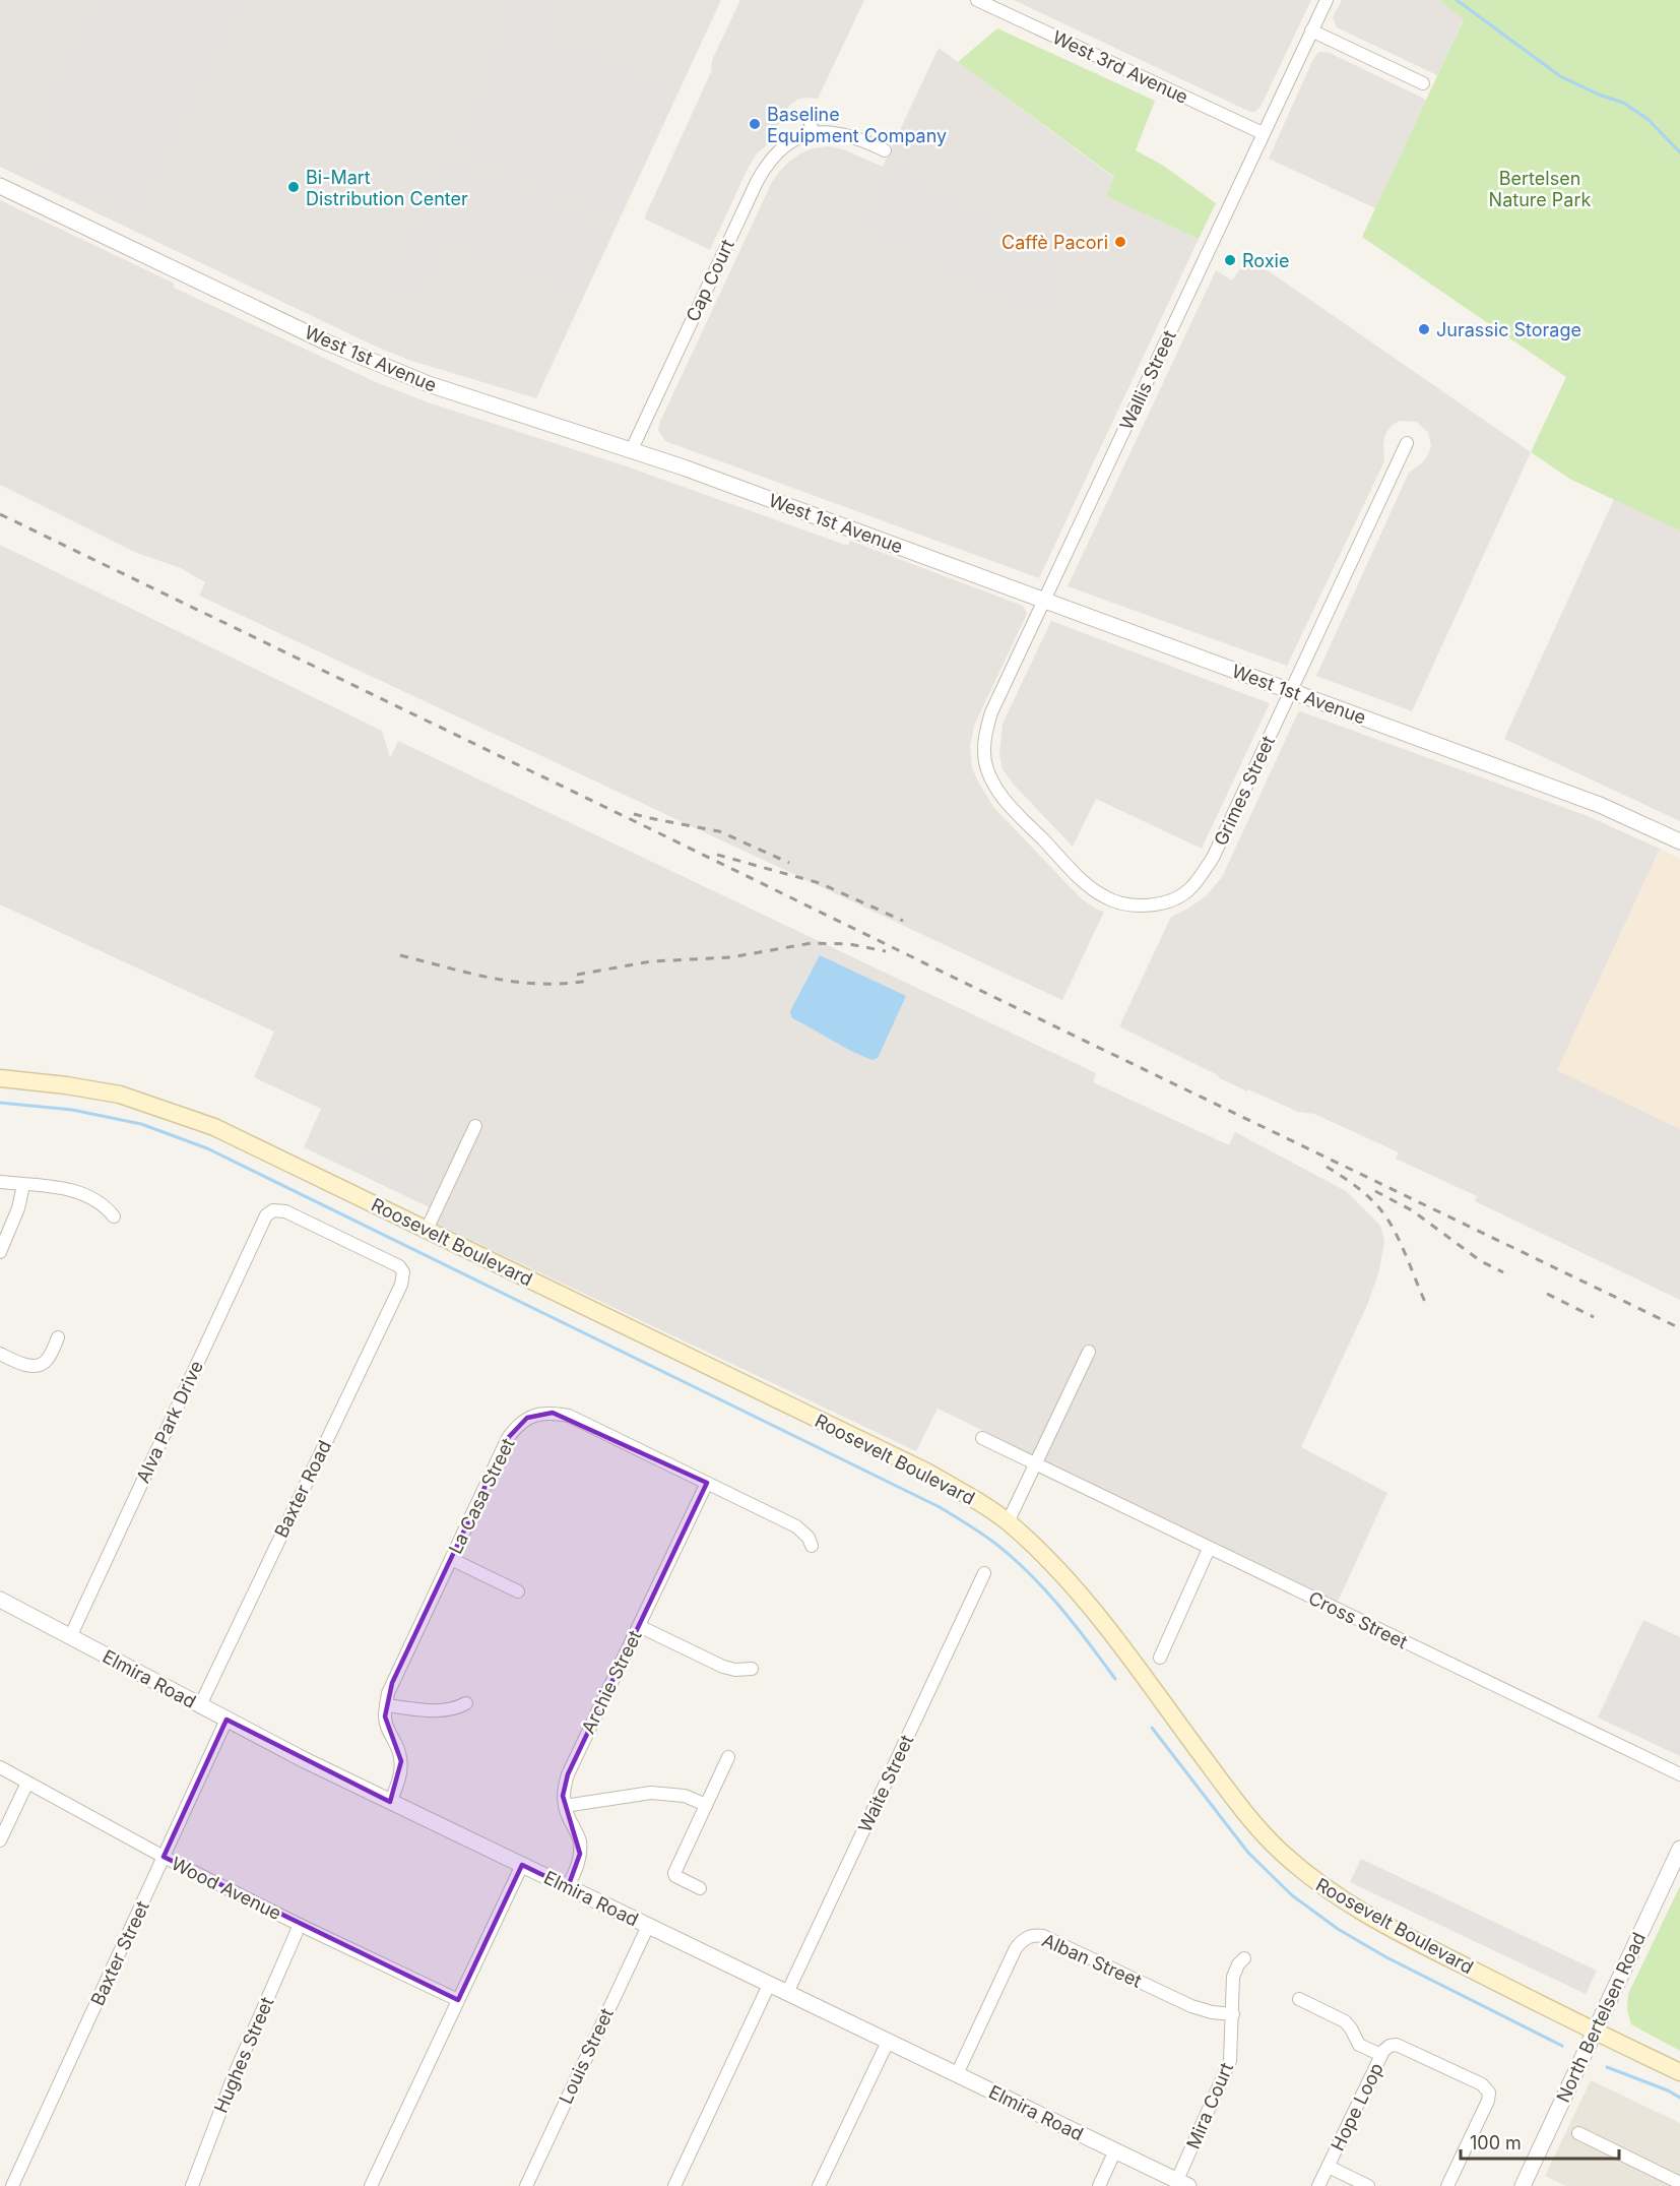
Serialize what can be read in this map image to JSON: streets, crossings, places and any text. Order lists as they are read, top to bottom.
{
  "streets": {
    "main road": ["Roosevelt Boulevard"],
    "street": [
      "West 3rd Avenue",
      "Cap Court",
      "West 1st Avenue",
      "Wallis Street",
      "Grimes Street",
      "Alva Park Drive",
      "Baxter Road",
      "La Casa Street",
      "Cross Street",
      "Elmira Road",
      "Archie Street",
      "Waite Street",
      "Wood Avenue",
      "Baxter Street",
      "Alban Street",
      "North Bertelsen Road",
      "Hughes Street",
      "Louis Street",
      "Mira Court",
      "Hope Loop"
    ]
  },
  "crossings": [
    ["West 3rd Avenue", "Wallis Street"],
    ["Cap Court", "West 1st Avenue"],
    ["West 1st Avenue", "Wallis Street"],
    ["West 1st Avenue", "Grimes Street"],
    ["Wallis Street", "Grimes Street"],
    ["Roosevelt Boulevard", "North Bertelsen Road"],
    ["Alva Park Drive", "Baxter Road"],
    ["Alva Park Drive", "Elmira Road"],
    ["Baxter Road", "Elmira Road"],
    ["La Casa Street", "Elmira Road"],
    ["La Casa Street", "Archie Street"],
    ["Elmira Road", "Archie Street"],
    ["Elmira Road", "Waite Street"],
    ["Elmira Road", "Baxter Street"],
    ["Elmira Road", "Alban Street"],
    ["Elmira Road", "Louis Street"],
    ["Elmira Road", "Mira Court"],
    ["Wood Avenue", "Baxter Street"],
    ["Wood Avenue", "Hughes Street"],
    ["Alban Street", "Mira Court"]
  ],
  "parks": ["Bertelsen Nature Park"],
  "places": [
    "Baseline Equipment Company",
    "Bi-Mart Distribution Center",
    "Caffè Pacori",
    "Roxie",
    "Jurassic Storage"
  ],
  "scale_bar": "100 m"
}
